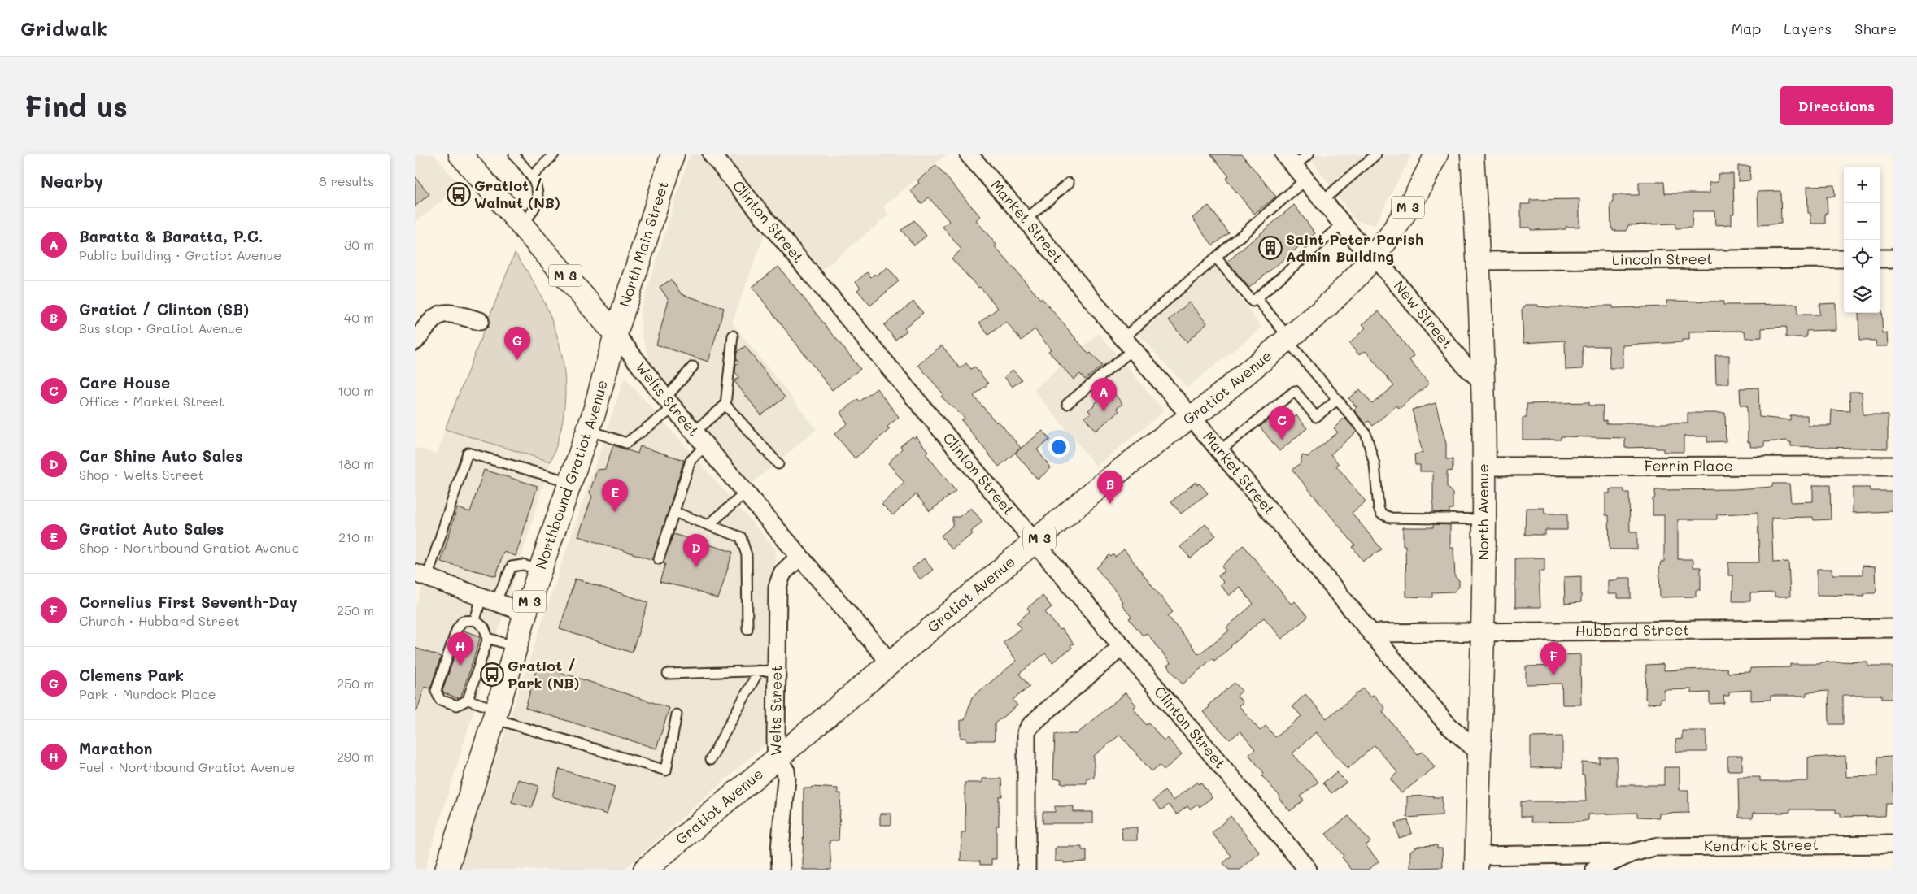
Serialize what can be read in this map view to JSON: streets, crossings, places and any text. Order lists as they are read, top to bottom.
{
  "streets": {
    "main road": [
      "M 3",
      "North Main Street",
      "Gratiot Avenue",
      "Northbound Gratiot Avenue",
      "North Avenue"
    ],
    "street": [
      "Market Street",
      "Clinton Street",
      "Lincoln Street",
      "New Street",
      "Welts Street",
      "Ferrin Place",
      "Hubbard Street",
      "Kendrick Street"
    ]
  },
  "crossings": [
    ["M 3", "North Main Street"],
    ["M 3", "Welts Street"],
    ["M 3", "Northbound Gratiot Avenue"],
    ["Market Street", "Gratiot Avenue"],
    ["Market Street", "North Avenue"],
    ["Market Street", "Hubbard Street"],
    ["Clinton Street", "Gratiot Avenue"],
    ["North Main Street", "Welts Street"],
    ["North Main Street", "Northbound Gratiot Avenue"],
    ["Lincoln Street", "North Avenue"],
    ["New Street", "Gratiot Avenue"],
    ["New Street", "North Avenue"],
    ["Gratiot Avenue", "Welts Street"],
    ["Welts Street", "Northbound Gratiot Avenue"],
    ["Ferrin Place", "North Avenue"],
    ["North Avenue", "Hubbard Street"],
    ["North Avenue", "Kendrick Street"]
  ],
  "places": {
    "bus stop": ["Gratiot / Walnut (NB)", "Gratiot / Park (NB)"],
    "building": ["Saint Peter Parish Admin Building"]
  },
  "page": {
    "header": "Gridwalk",
    "nav": ["Map", "Layers", "Share"],
    "buttons": "Directions",
    "title": "Find us",
    "heading": ["Nearby", "8 results"],
    "map_buttons": ["+", "−"],
    "list": [
      {
        "mark": "A",
        "name": "Baratta & Baratta, P.C.",
        "note": "Public building · Gratiot Avenue",
        "value": "30 m"
      },
      {
        "mark": "B",
        "name": "Gratiot / Clinton (SB)",
        "note": "Bus stop · Gratiot Avenue",
        "value": "40 m"
      },
      {
        "mark": "C",
        "name": "Care House",
        "note": "Office · Market Street",
        "value": "100 m"
      },
      {
        "mark": "D",
        "name": "Car Shine Auto Sales",
        "note": "Shop · Welts Street",
        "value": "180 m"
      },
      {
        "mark": "E",
        "name": "Gratiot Auto Sales",
        "note": "Shop · Northbound Gratiot Avenue",
        "value": "210 m"
      },
      {
        "mark": "F",
        "name": "Cornelius First Seventh-Day",
        "note": "Church · Hubbard Street",
        "value": "250 m"
      },
      {
        "mark": "G",
        "name": "Clemens Park",
        "note": "Park · Murdock Place",
        "value": "250 m"
      },
      {
        "mark": "H",
        "name": "Marathon",
        "note": "Fuel · Northbound Gratiot Avenue",
        "value": "290 m"
      }
    ],
    "pins": [
      "G",
      "A",
      "C",
      "B",
      "E",
      "D",
      "H",
      "F"
    ]
  }
}
